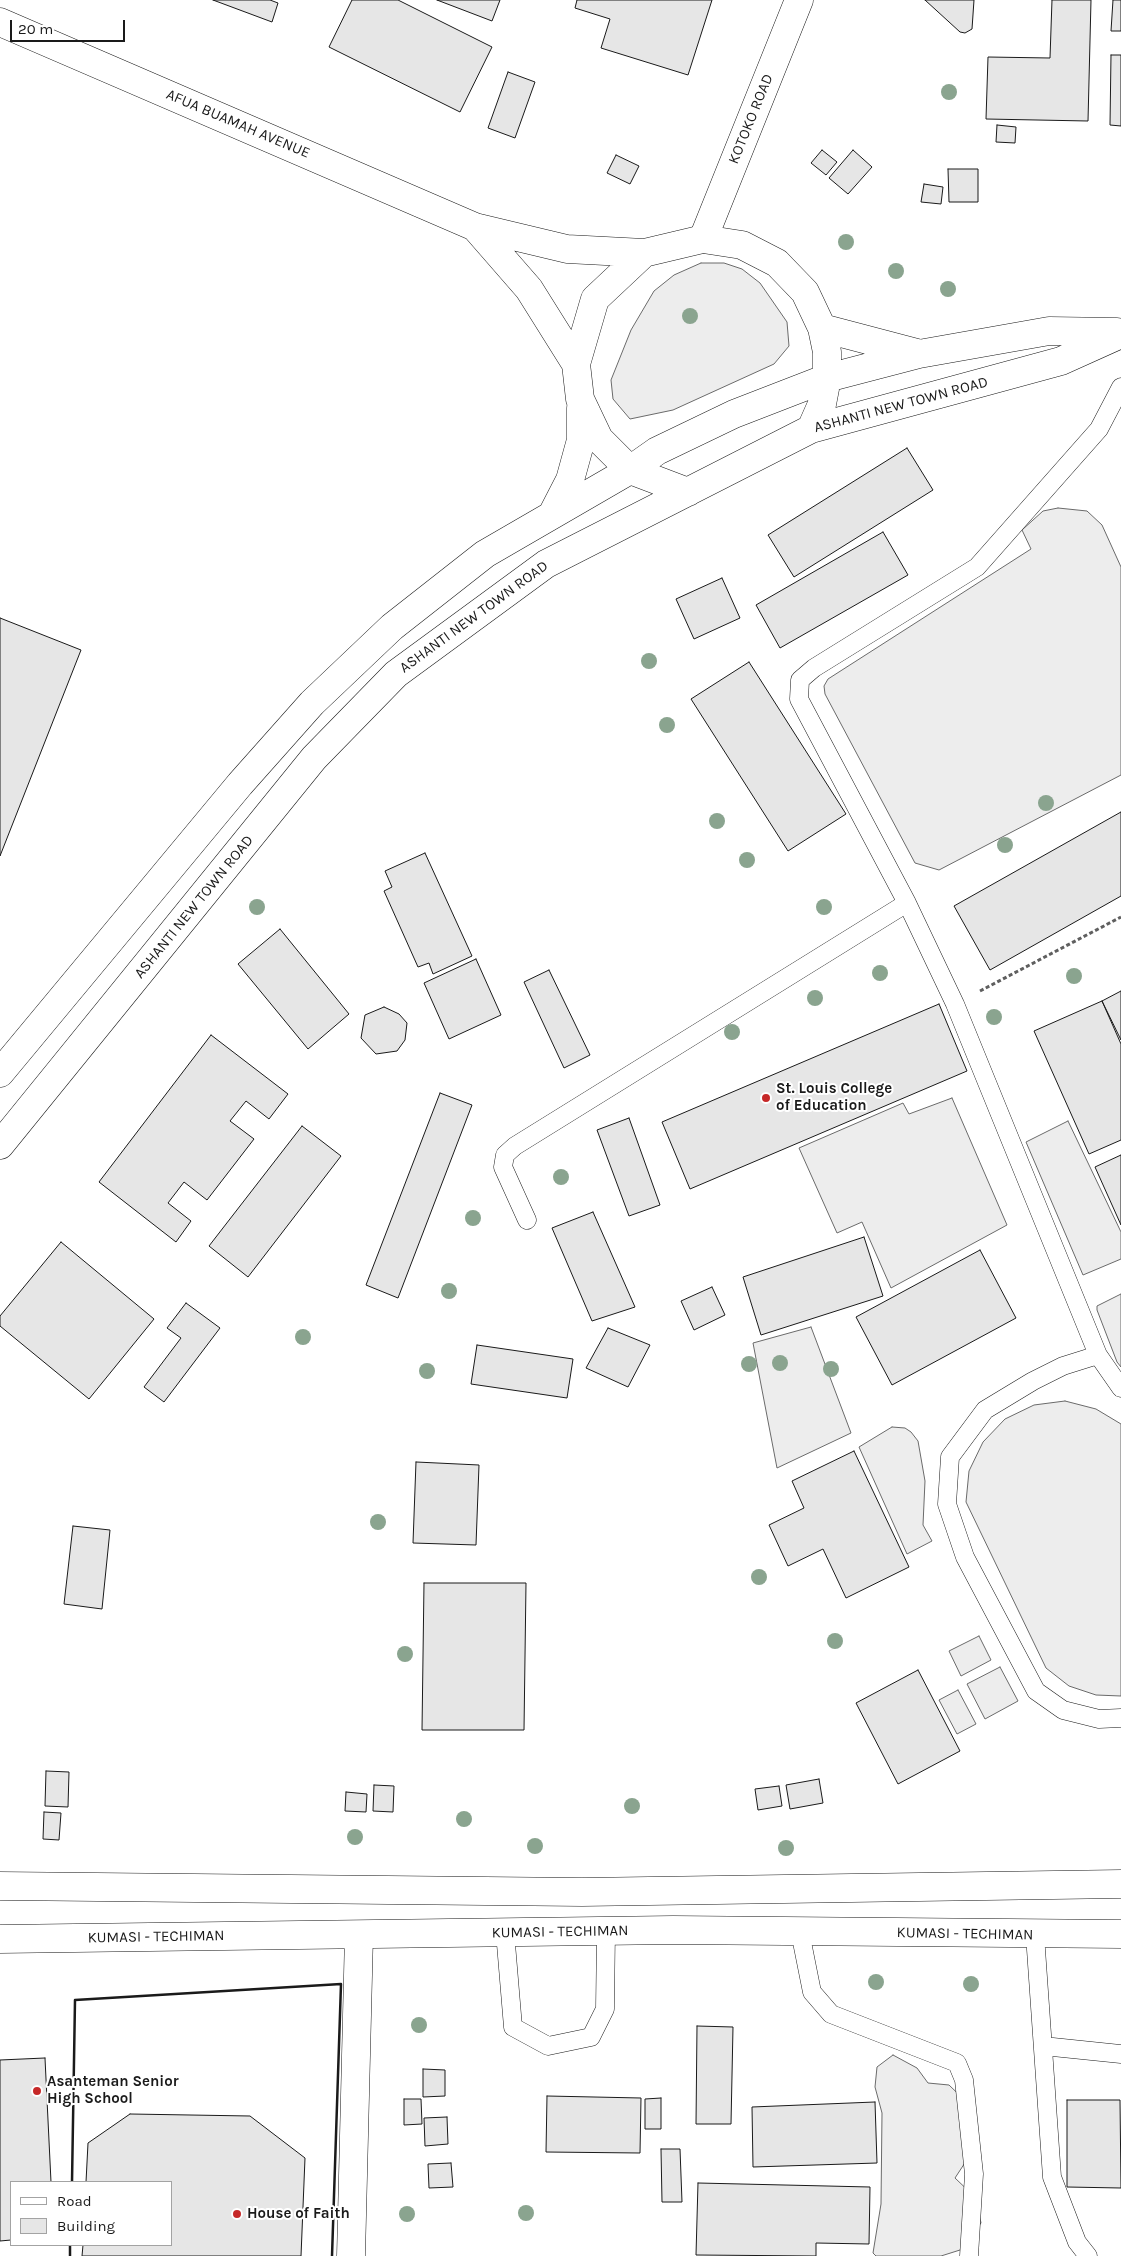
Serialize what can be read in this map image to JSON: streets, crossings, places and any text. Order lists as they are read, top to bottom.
{
  "streets": {
    "street": [
      "KOTOKO ROAD",
      "AFUA BUAMAH AVENUE",
      "ASHANTI NEW TOWN ROAD",
      "KUMASI - TECHIMAN"
    ]
  },
  "places": ["St. Louis College of Education", "Asanteman Senior High School", "House of Faith"],
  "legend": ["Road", "Building"],
  "scale_bar": "20 m"
}
